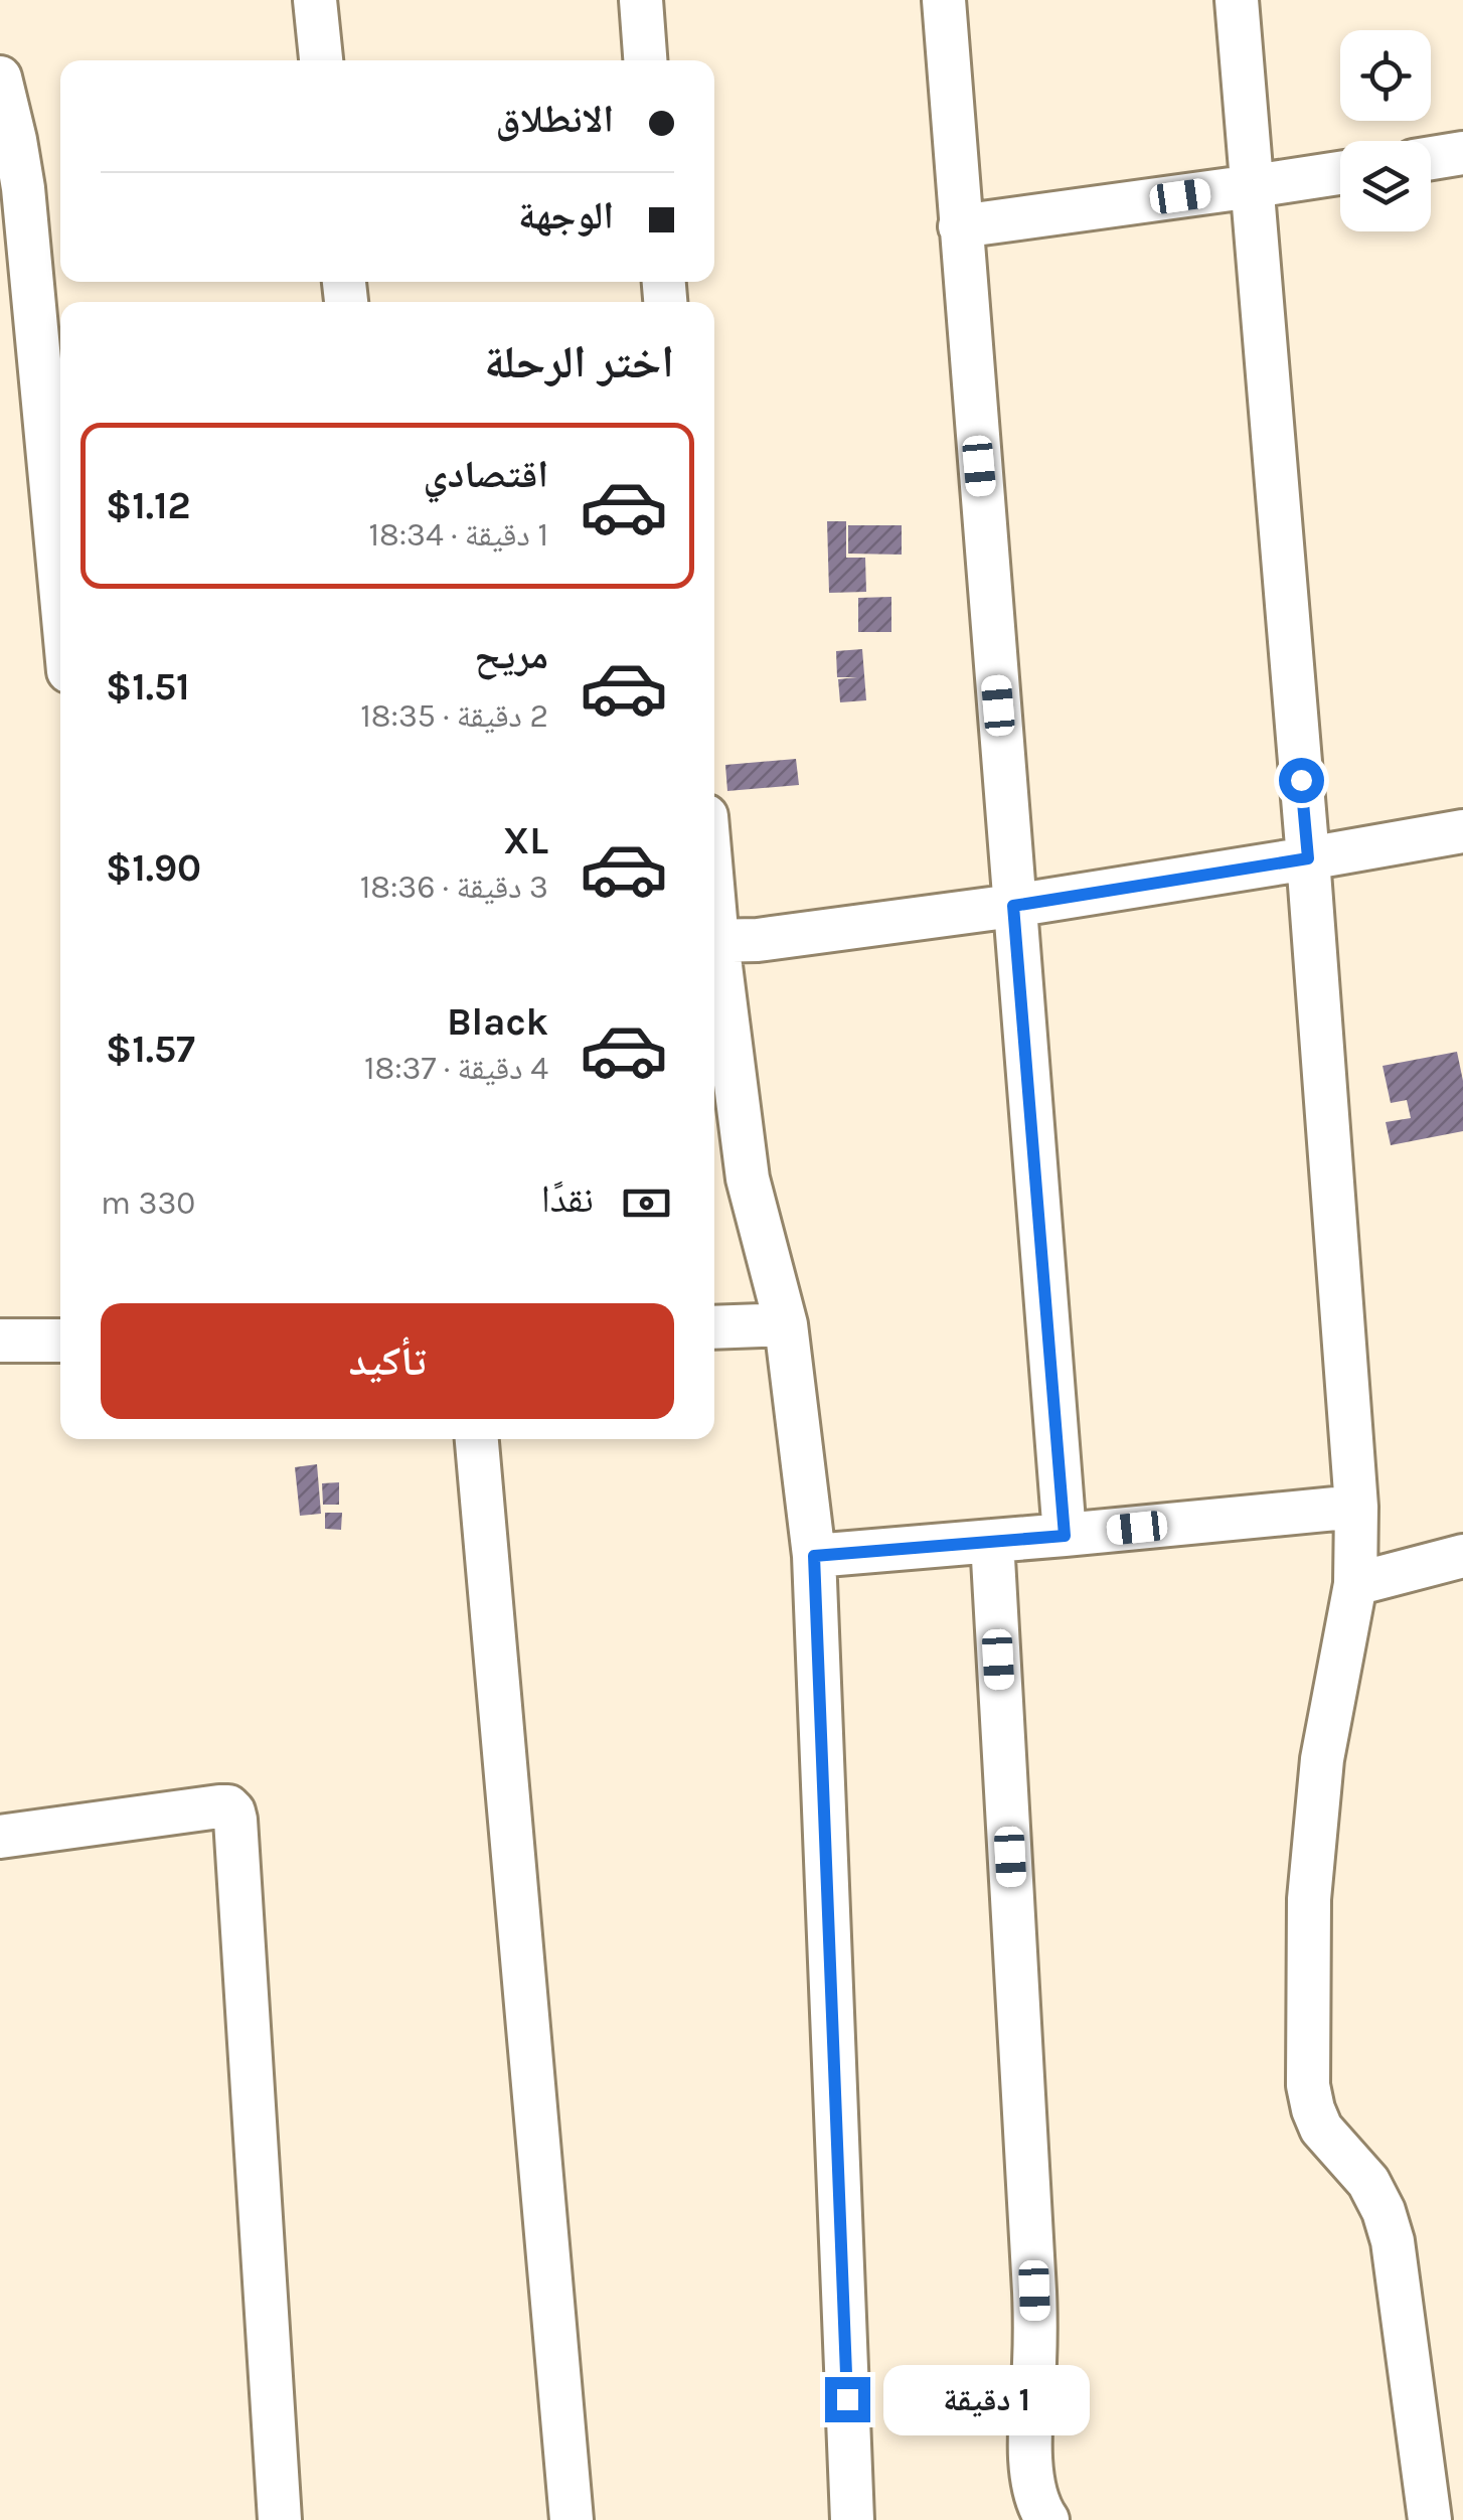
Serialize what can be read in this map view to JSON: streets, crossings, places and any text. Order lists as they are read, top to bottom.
{
  "page": {
    "banner": ["الانطلاق", "الوجهة"],
    "heading": "اختر الرحلة",
    "list": [
      {
        "name": "اقتصادي",
        "note": "1 دقيقة · 18:34",
        "value": "$1.12"
      },
      {
        "name": "مريح",
        "note": "2 دقيقة · 18:35",
        "value": "$1.51"
      },
      {
        "name": "XL",
        "note": "3 دقيقة · 18:36",
        "value": "$1.90"
      },
      {
        "name": "Black",
        "note": "4 دقيقة · 18:37",
        "value": "$1.57"
      }
    ],
    "pay": ["نقدًا", "330 m"],
    "buttons": "تأكيد",
    "bubble": "1 دقيقة"
  }
}
